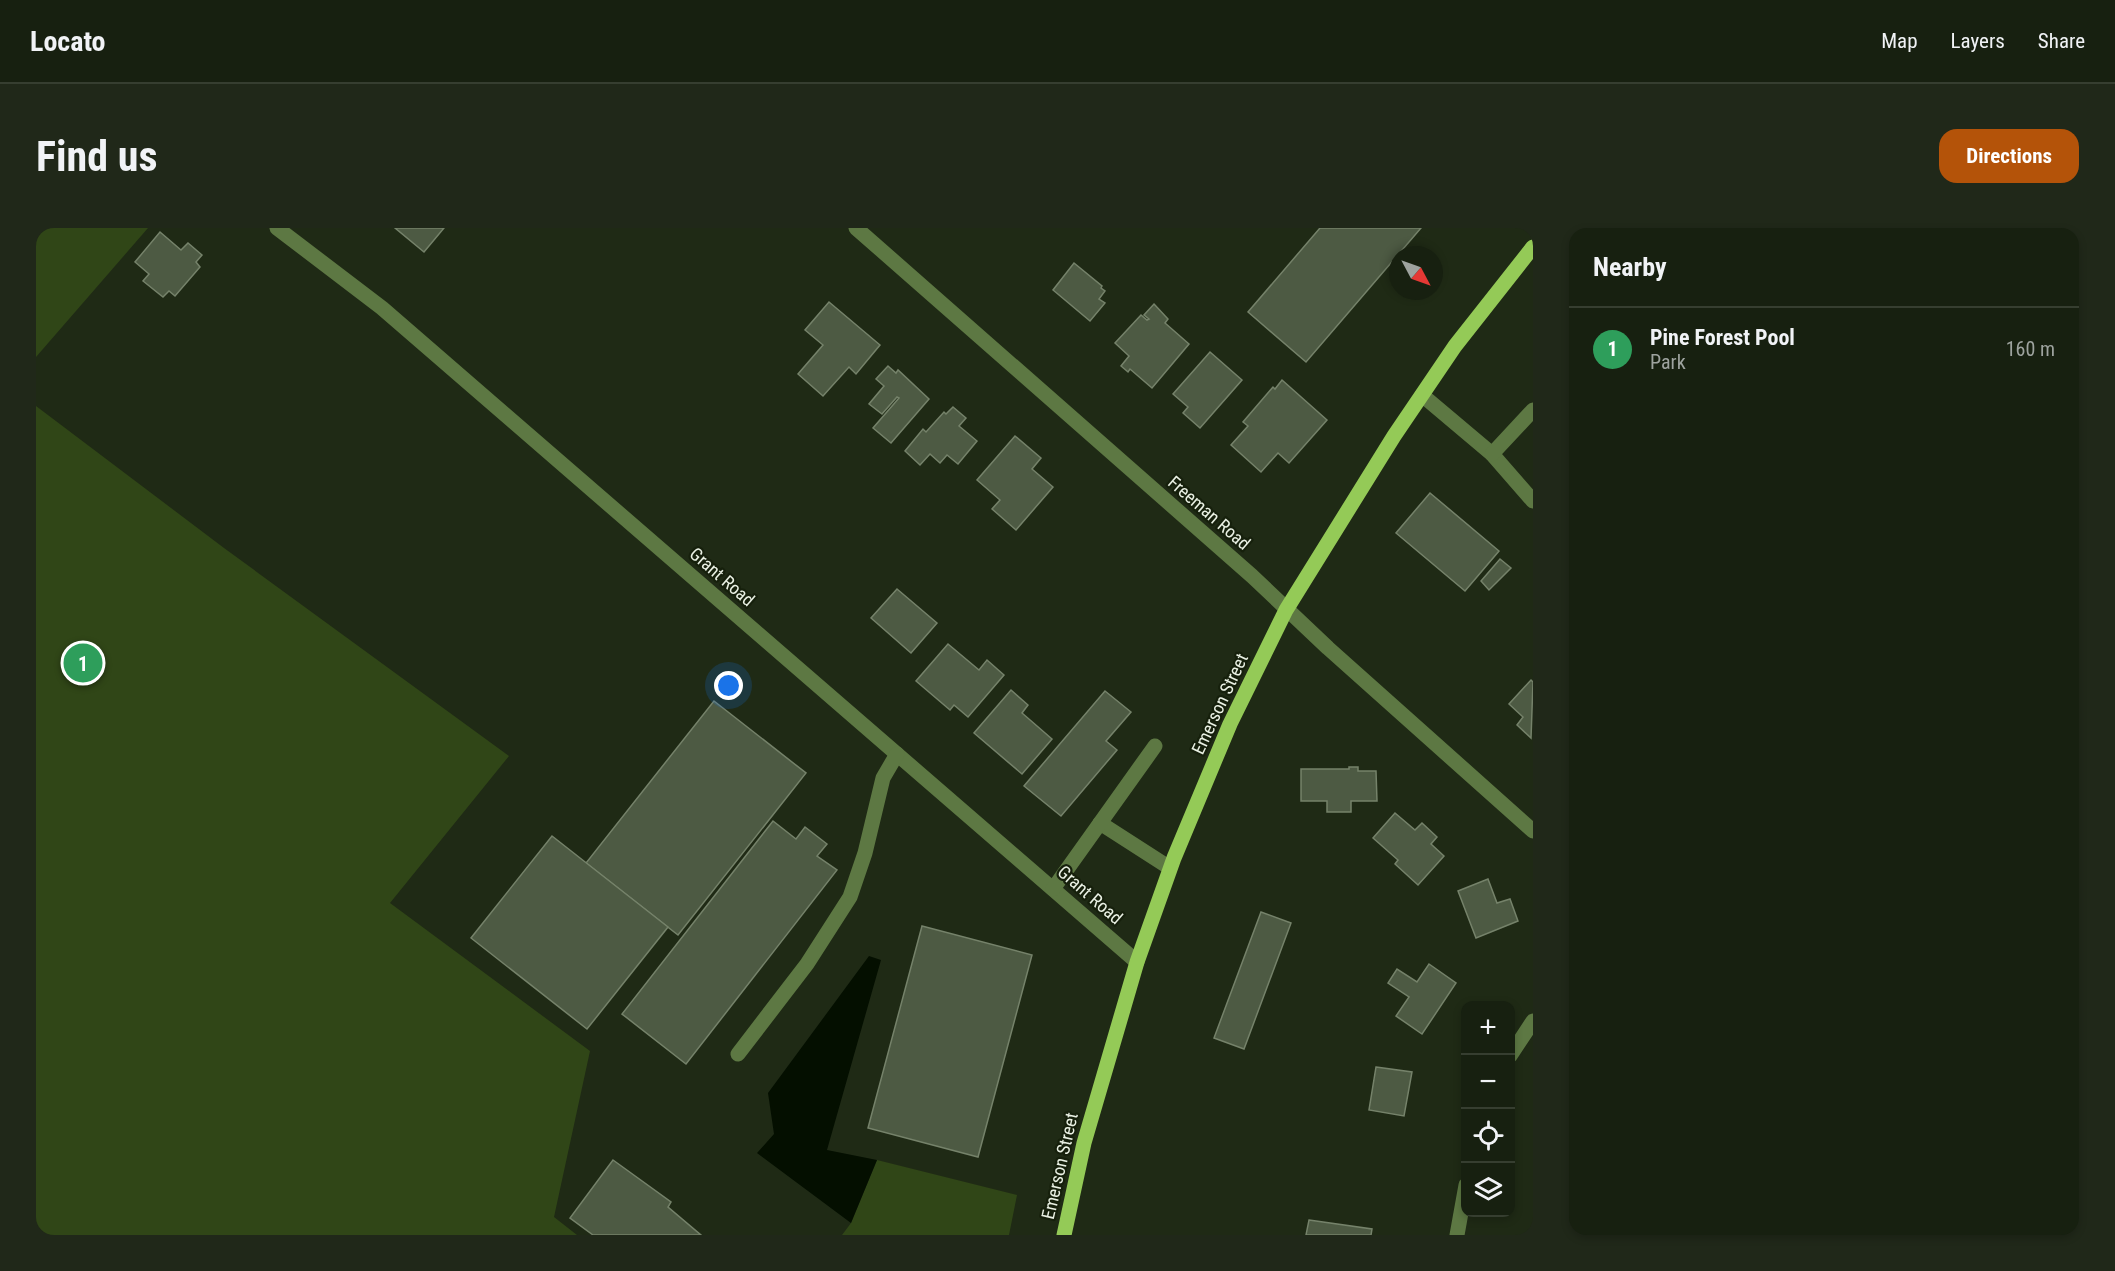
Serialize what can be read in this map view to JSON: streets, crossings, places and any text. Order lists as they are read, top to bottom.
{
  "streets": {
    "main road": ["Emerson Street"],
    "street": ["Freeman Road", "Grant Road"]
  },
  "crossings": [
    ["Freeman Road", "Emerson Street"],
    ["Grant Road", "Emerson Street"]
  ],
  "north": "bottom right",
  "page": {
    "header": "Locato",
    "nav": ["Map", "Layers", "Share"],
    "buttons": "Directions",
    "title": "Find us",
    "heading": "Nearby",
    "list": [
      {
        "mark": "1",
        "name": "Pine Forest Pool",
        "note": "Park",
        "value": "160 m"
      }
    ],
    "pins": "1",
    "map_buttons": ["+", "−"]
  }
}
